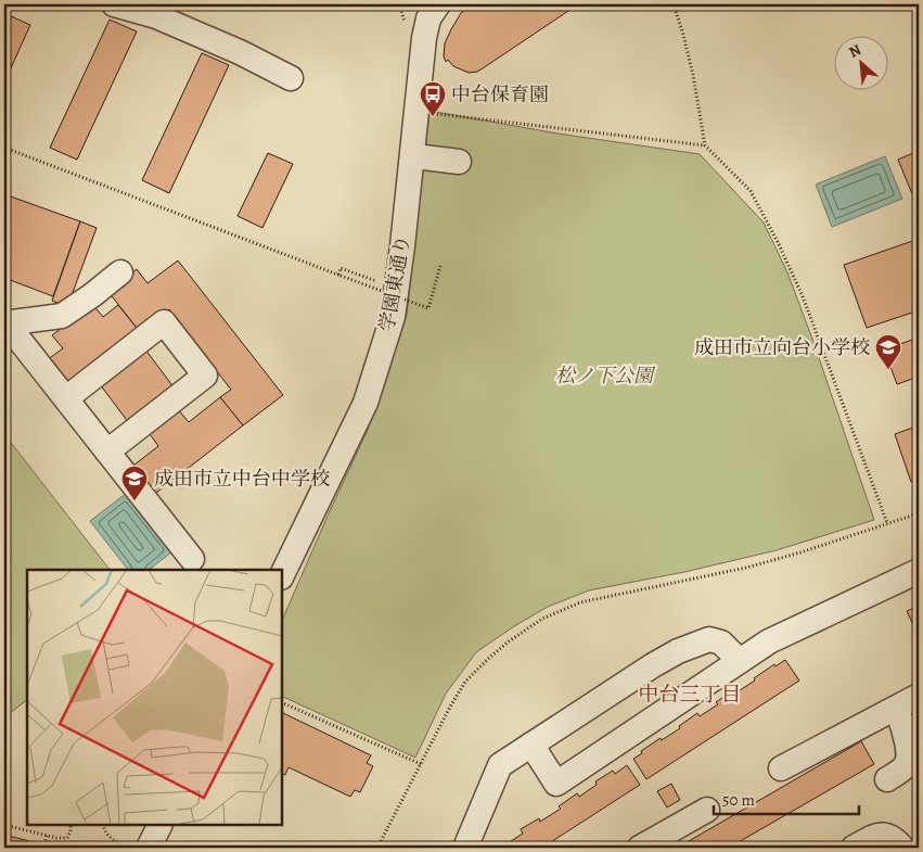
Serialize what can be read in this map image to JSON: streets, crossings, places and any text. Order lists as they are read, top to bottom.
{
  "streets": {
    "street": ["学園東通り"]
  },
  "districts": ["中台三丁目"],
  "parks": ["松ノ下公園"],
  "places": {
    "bus stop": ["中台保育園"],
    "school or university": ["成田市立向台小学校", "成田市立中台中学校"]
  },
  "scale_bar": "50 m",
  "north": "top left"
}
